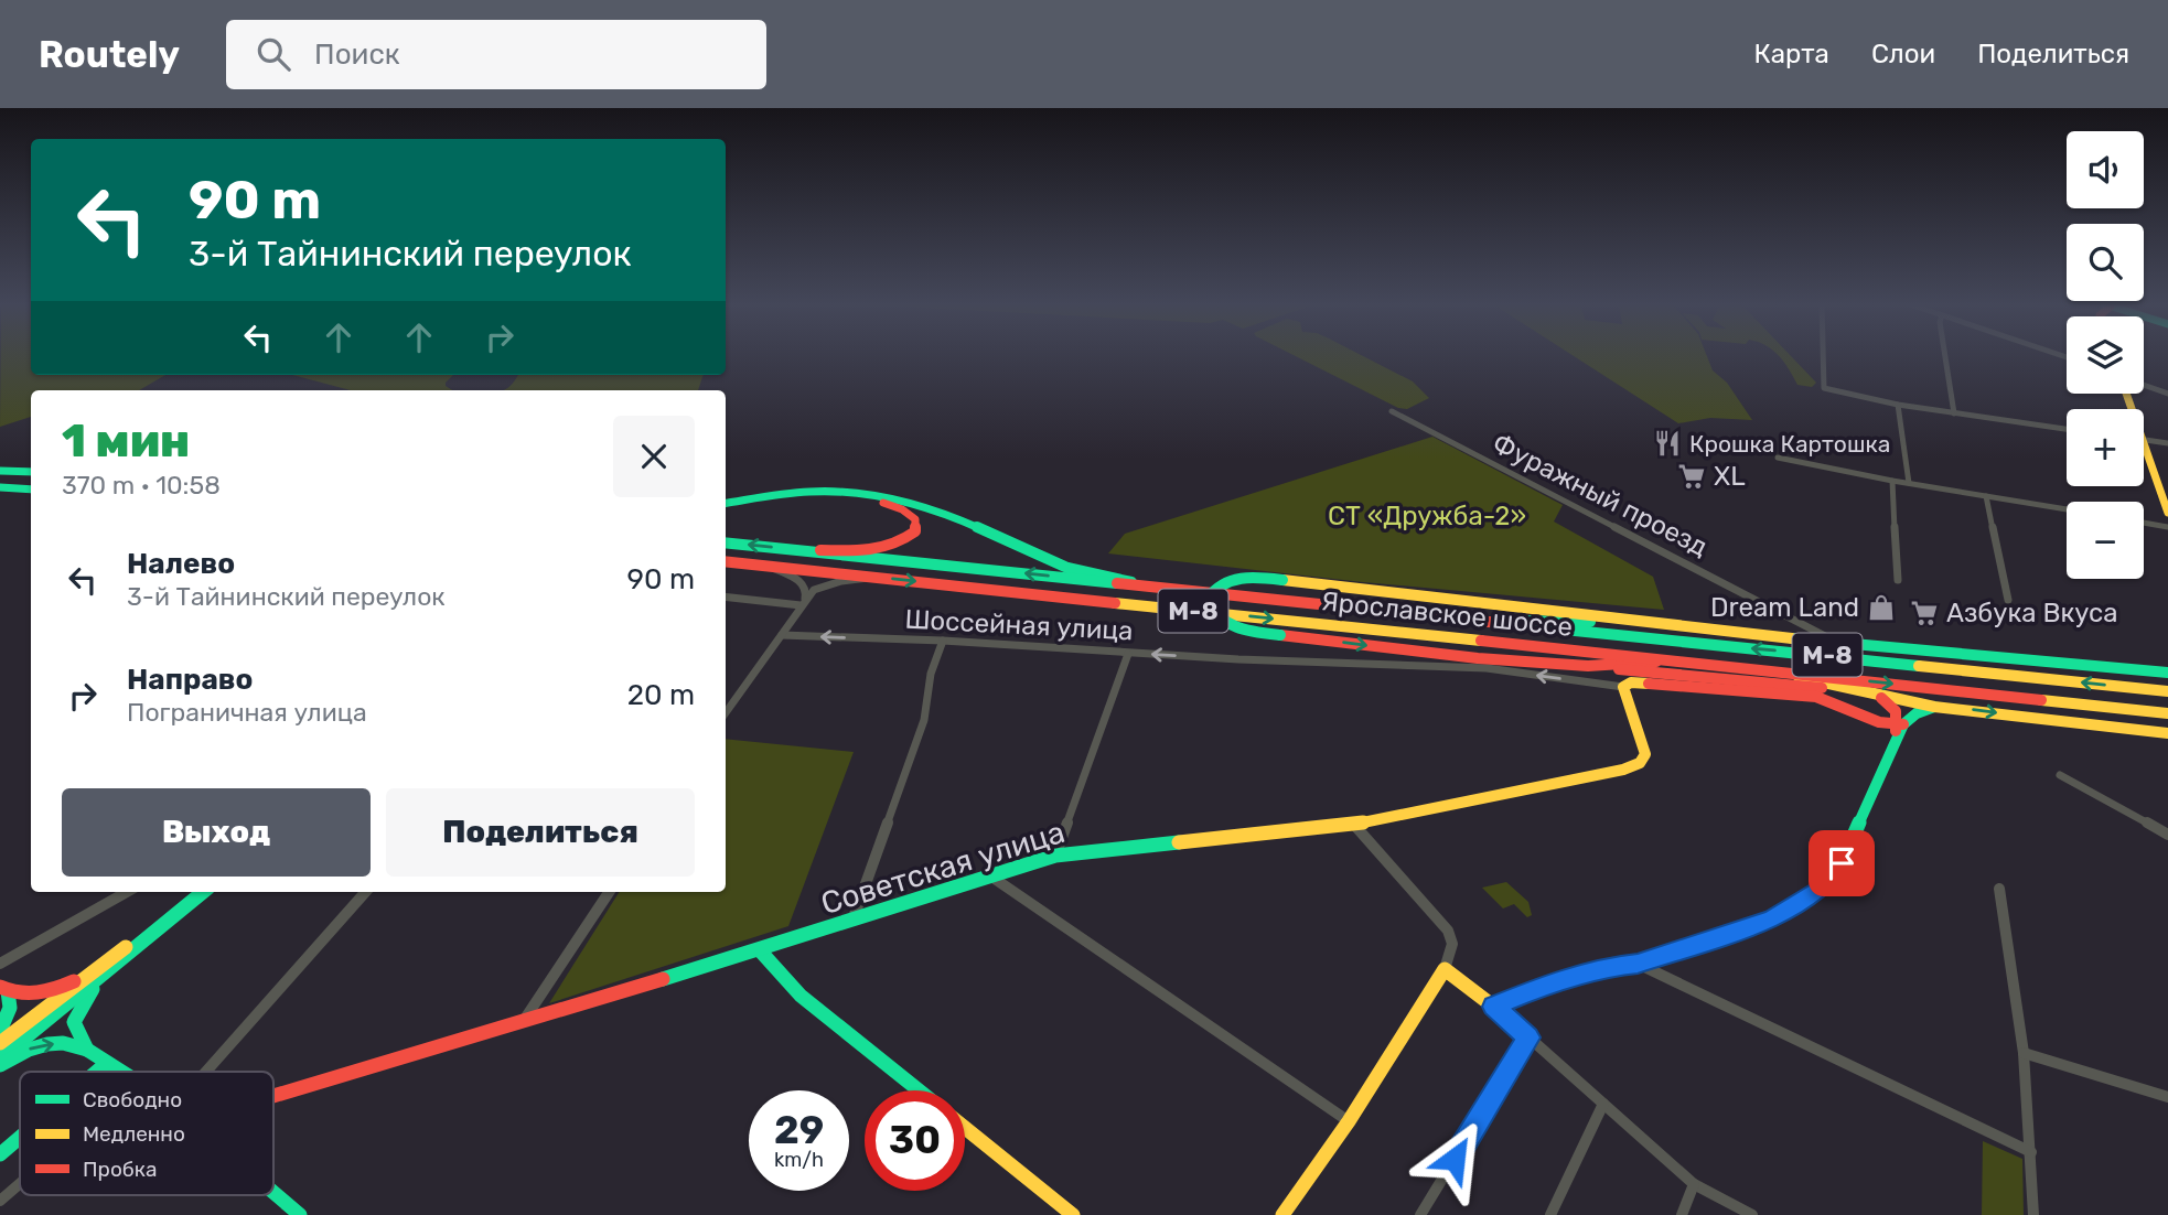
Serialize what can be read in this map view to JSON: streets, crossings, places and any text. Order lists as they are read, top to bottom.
{
  "streets": {
    "main road": ["М-8", "Ярославское шоссе", "Советская улица"],
    "street": ["Фуражный проезд", "Шоссейная улица"]
  },
  "crossings": [
    ["Шоссейная улица", "Советская улица"]
  ],
  "one_way": ["Шоссейная улица"],
  "parks": ["СТ «Дружба-2»"],
  "places": {
    "restaurant": ["Крошка Картошка"],
    "supermarket": ["XL", "Азбука Вкуса"],
    "shop": ["Dream Land"]
  },
  "legend": ["Свободно", "Медленно", "Пробка"],
  "page": {
    "header": "Routely",
    "search": "Поиск",
    "nav": ["Карта", "Слои", "Поделиться"],
    "map_buttons": ["+", "−"],
    "turn": ["90 m", "3-й Тайнинский переулок"],
    "heading": ["1 мин", "370 m · 10:58"],
    "list": [
      {
        "name": "Налево",
        "note": "3-й Тайнинский переулок",
        "value": "90 m"
      },
      {
        "name": "Направо",
        "note": "Пограничная улица",
        "value": "20 m"
      }
    ],
    "buttons": ["Выход", "Поделиться"],
    "speed": "29 km/h",
    "limit": "30"
  }
}
